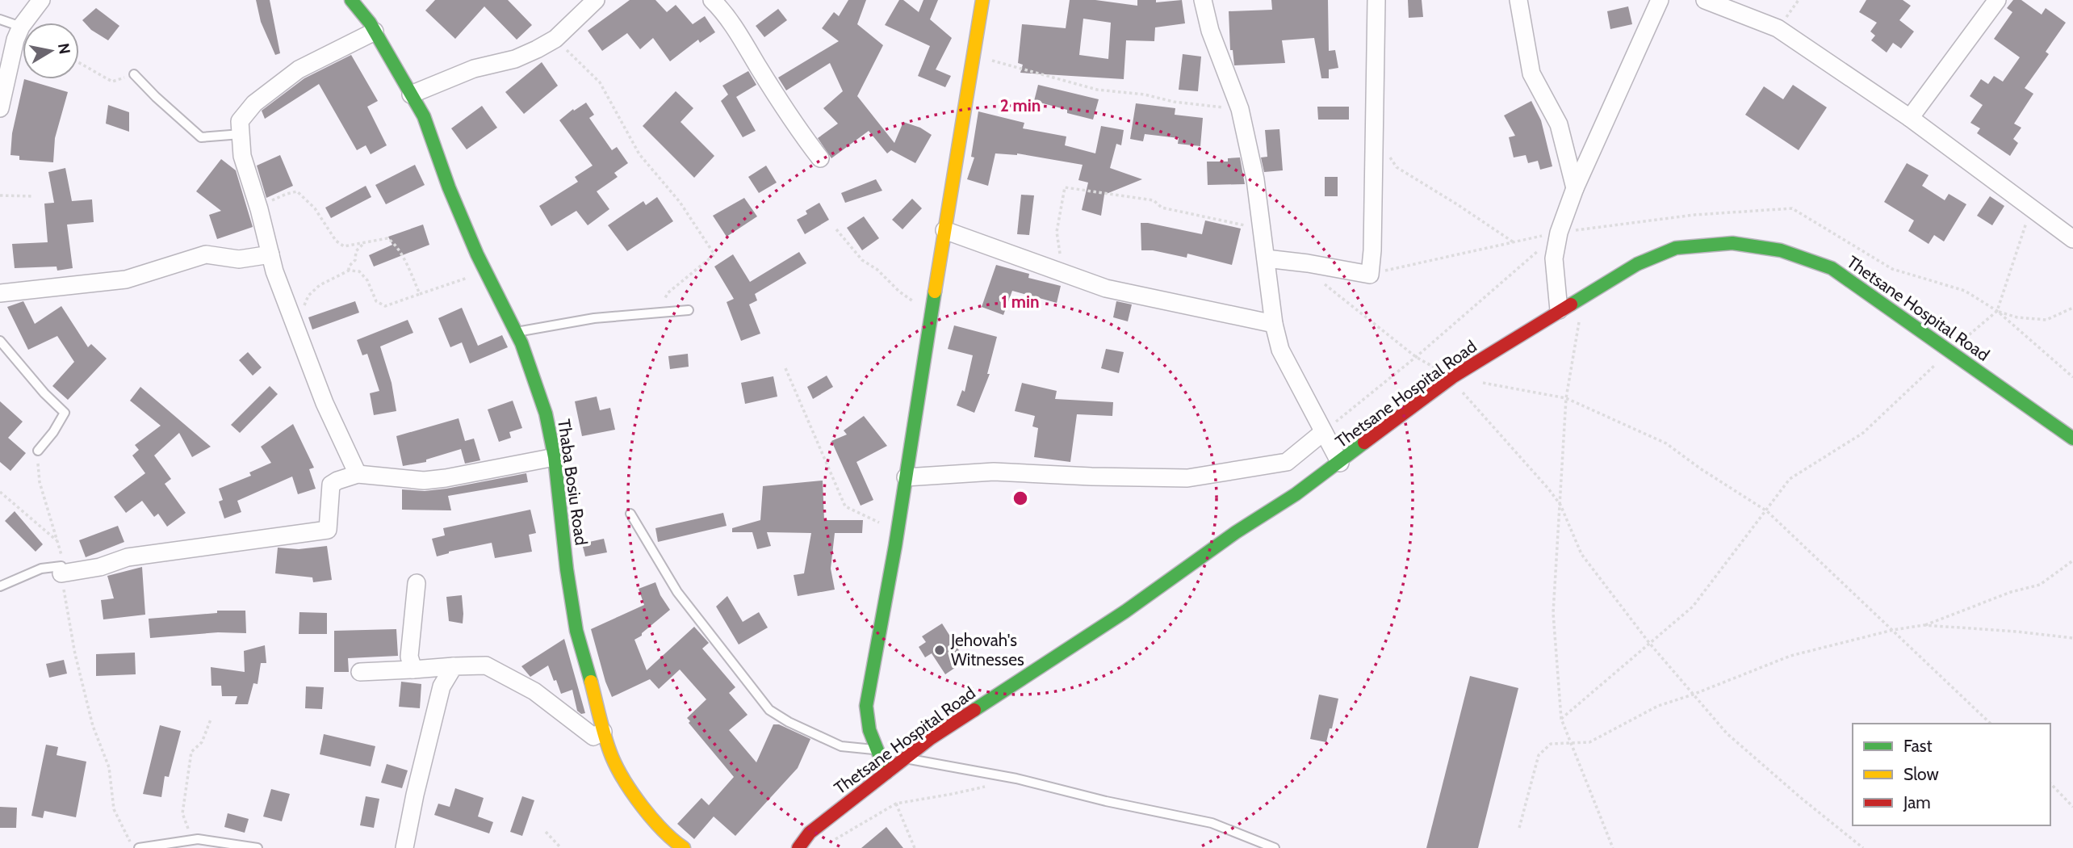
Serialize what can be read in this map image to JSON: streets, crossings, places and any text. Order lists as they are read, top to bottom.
{
  "streets": {
    "street": ["Thetsane Hospital Road", "Thaba Bosiu Road"]
  },
  "places": ["Jehovah's Witnesses"],
  "legend": ["Fast", "Slow", "Jam"],
  "north": "right",
  "rings": ["2 min", "1 min"]
}
